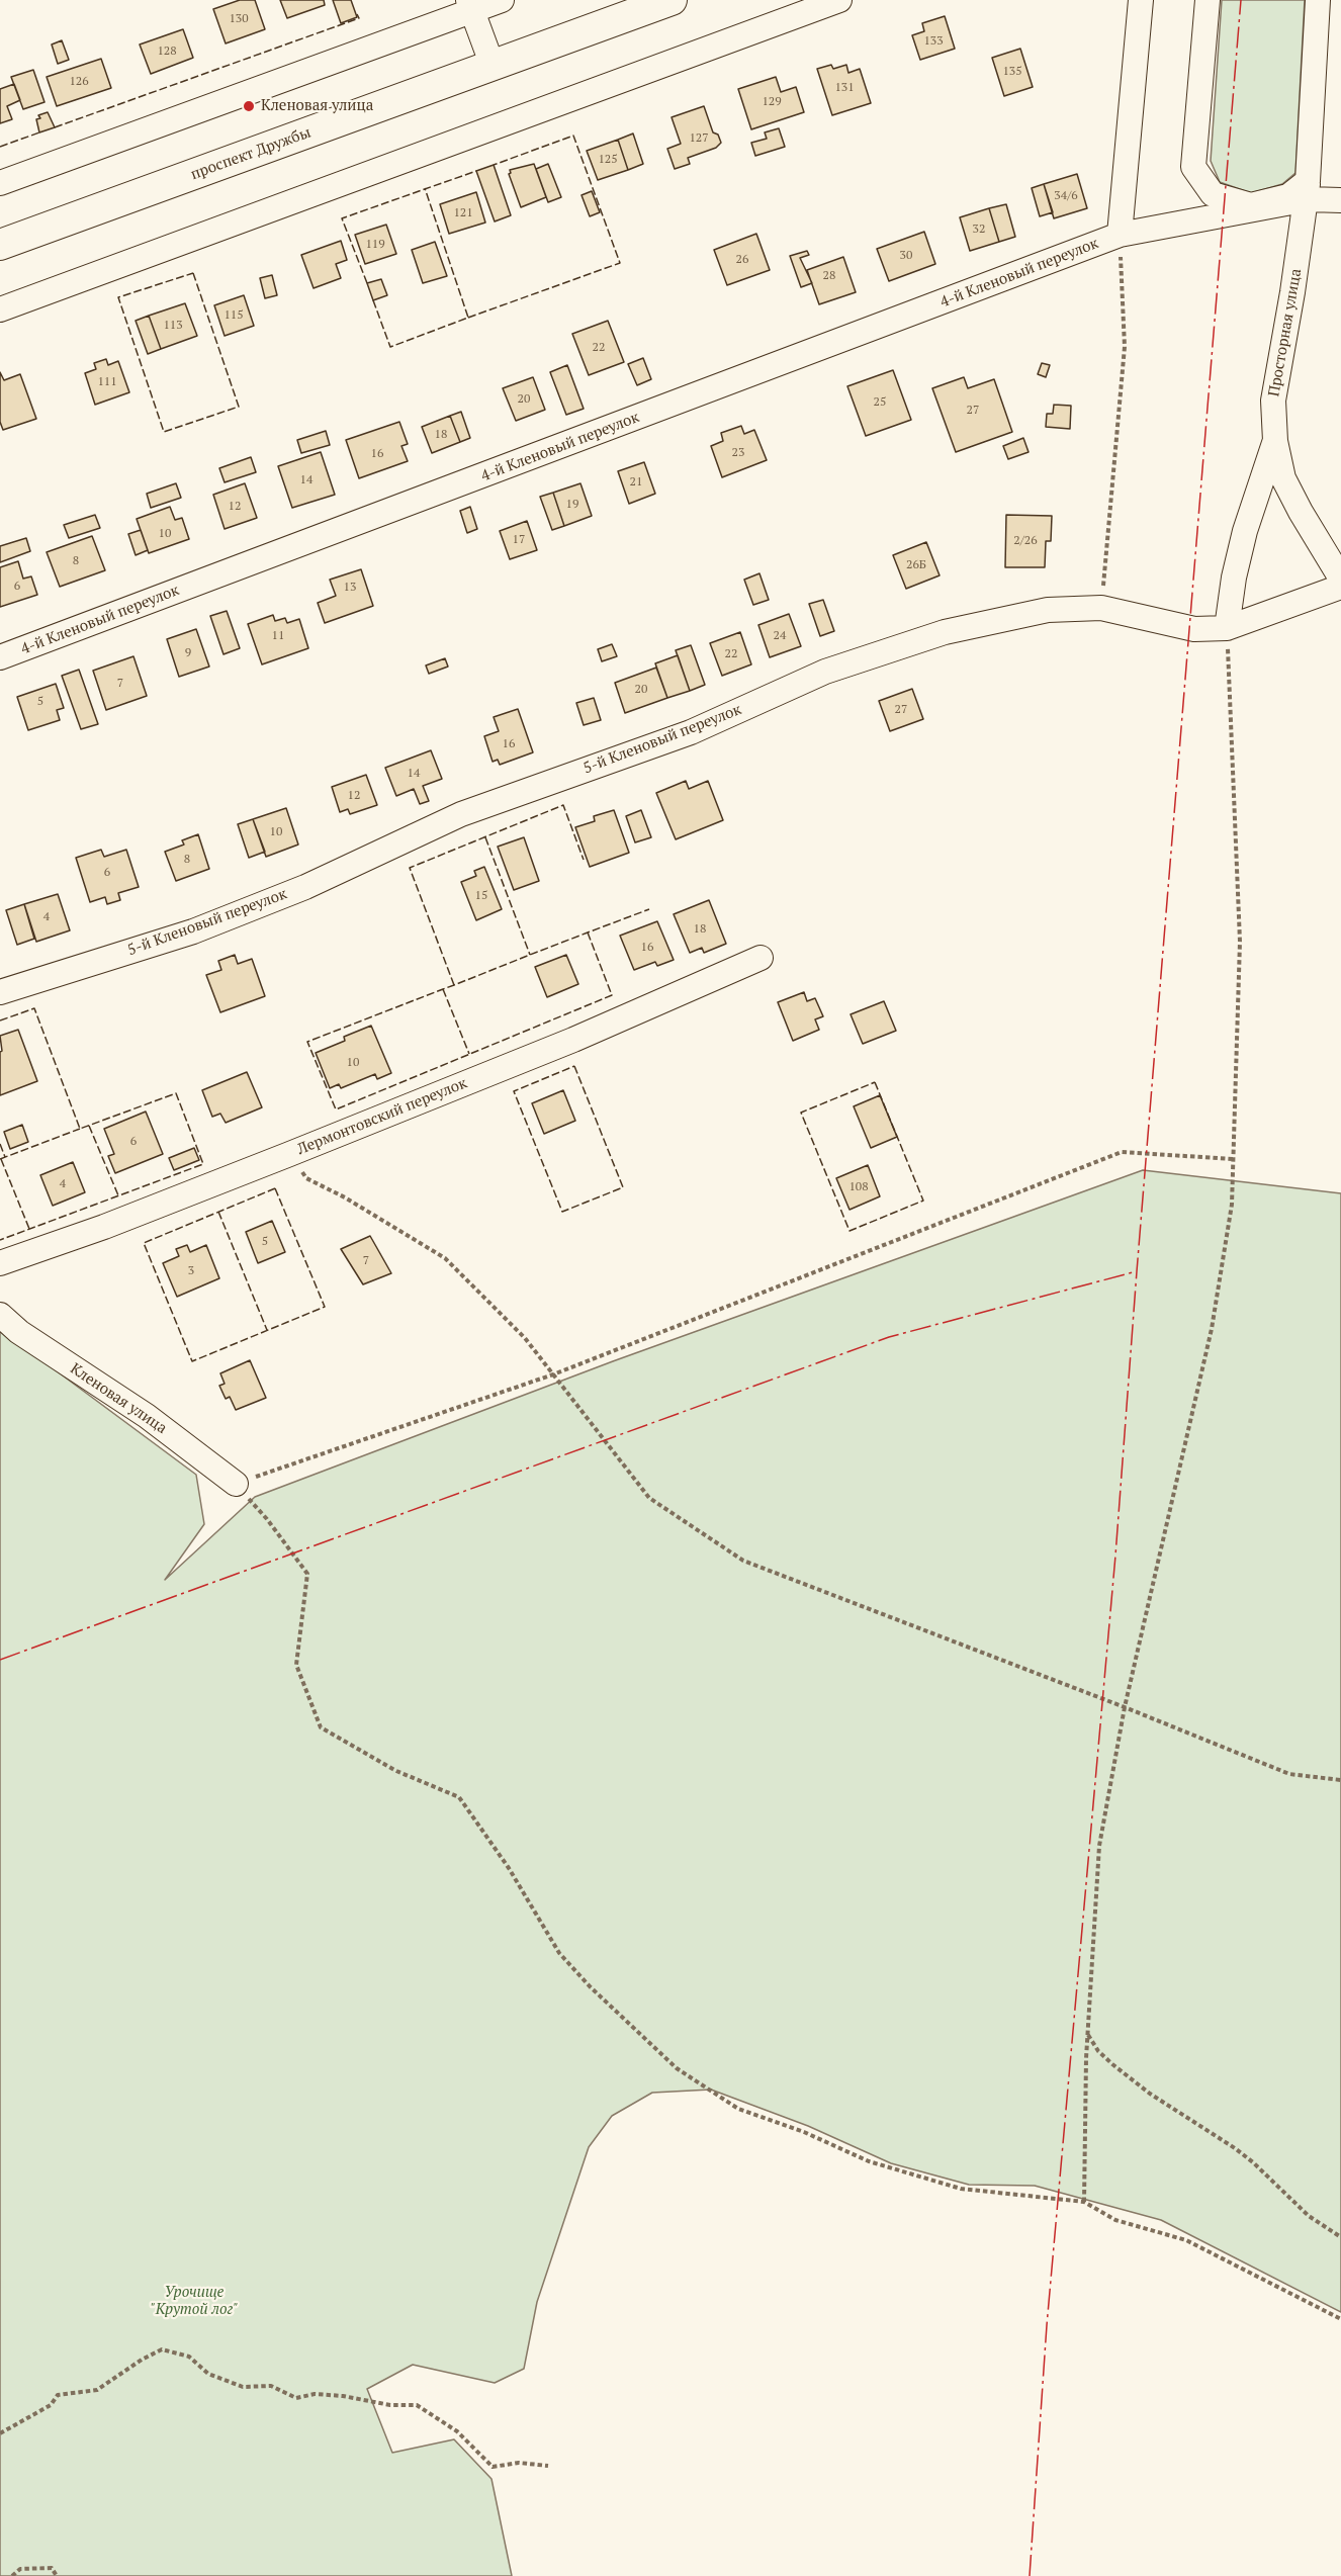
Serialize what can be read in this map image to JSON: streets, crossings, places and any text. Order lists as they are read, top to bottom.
{
  "streets": {
    "main road": ["проспект Дружбы"],
    "street": [
      "4-й Кленовый переулок",
      "Просторная улица",
      "5-й Кленовый переулок",
      "Лермонтовский переулок",
      "Кленовая улица"
    ]
  },
  "crossings": [
    ["4-й Кленовый переулок", "Просторная улица"]
  ],
  "parks": ["Урочище \"Крутой лог\""],
  "places": ["Кленовая улица"],
  "house_numbers": [
    "130",
    "133",
    "128",
    "135",
    "126",
    "131",
    "129",
    "127",
    "125",
    "34/6",
    "121",
    "32",
    "119",
    "30",
    "26",
    "28",
    "115",
    "113",
    "22",
    "111",
    "20",
    "25",
    "27",
    "18",
    "23",
    "16",
    "14",
    "21",
    "19",
    "12",
    "10",
    "17",
    "2/26",
    "8",
    "26Б",
    "6",
    "13",
    "11",
    "24",
    "9",
    "22",
    "7",
    "20",
    "5",
    "27",
    "16",
    "14",
    "12",
    "10",
    "8",
    "6",
    "15",
    "4",
    "18",
    "16",
    "10",
    "6",
    "4",
    "108",
    "5",
    "7",
    "3"
  ]
}
